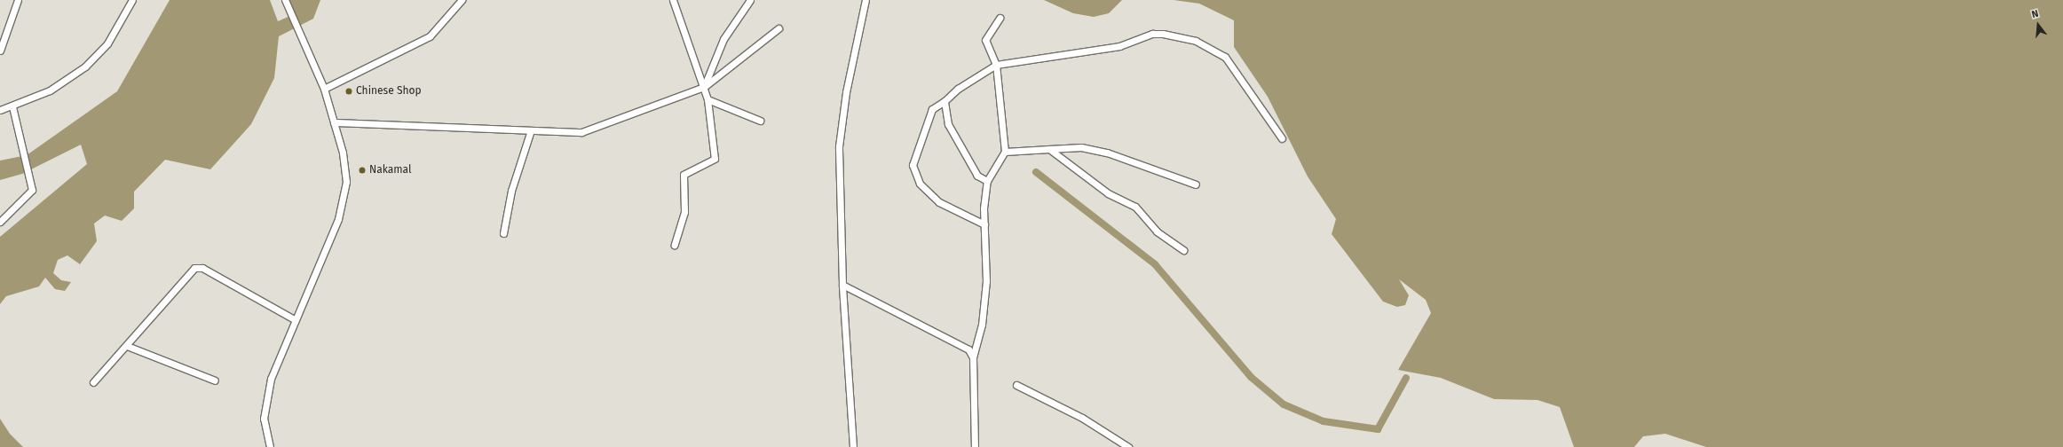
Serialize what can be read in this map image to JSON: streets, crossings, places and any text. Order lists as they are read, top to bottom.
{
  "places": ["Chinese Shop", "Nakamal"],
  "north": "top"
}
